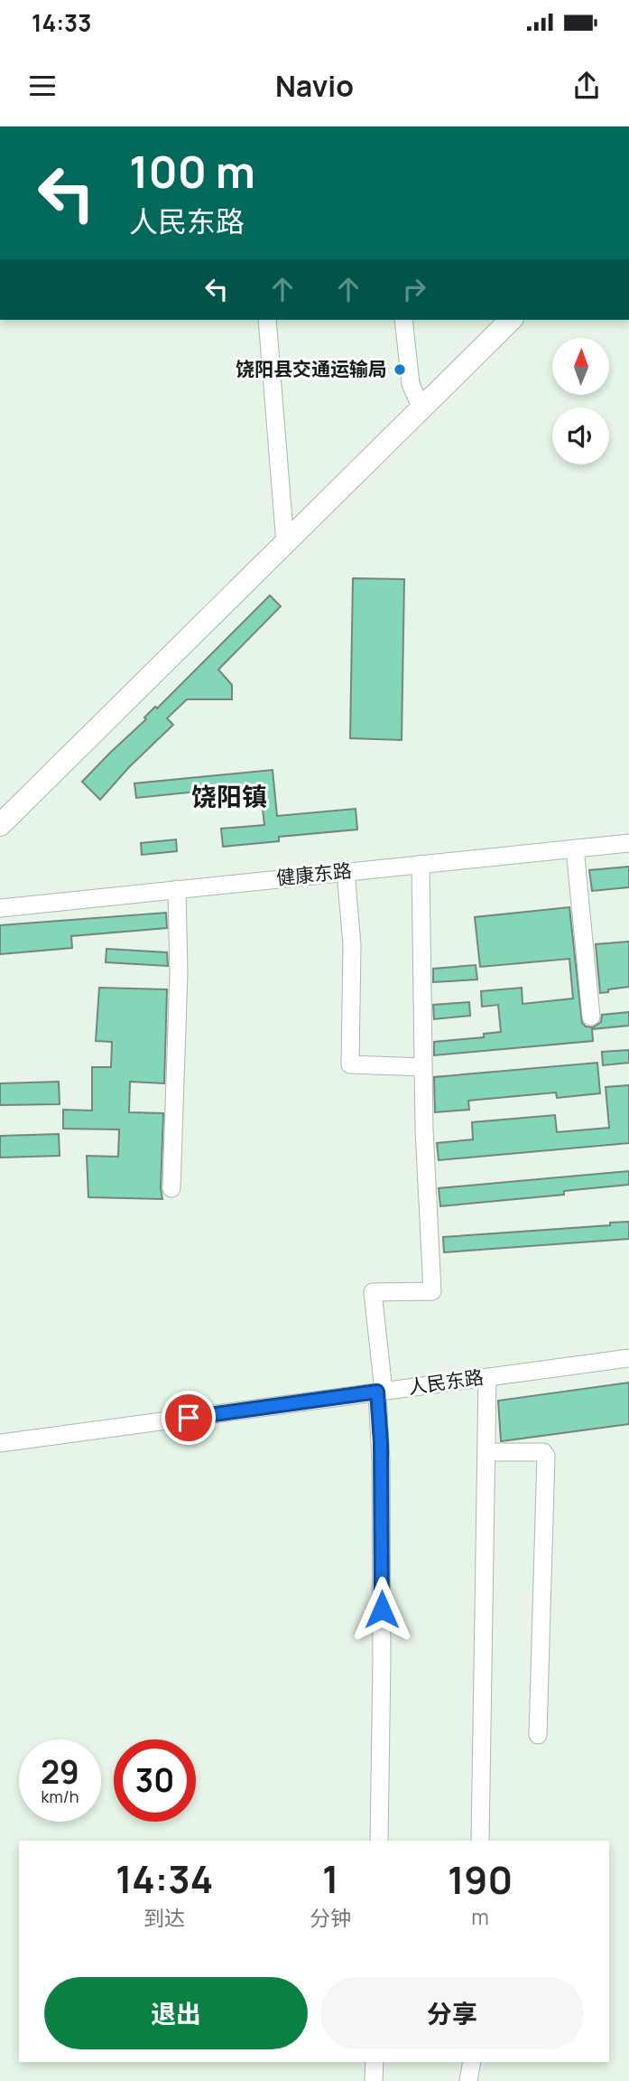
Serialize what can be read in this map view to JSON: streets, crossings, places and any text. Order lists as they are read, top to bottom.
{
  "streets": {
    "street": ["健康东路", "人民东路"]
  },
  "districts": ["饶阳镇"],
  "places": ["饶阳县交通运输局"],
  "north": "top",
  "page": {
    "status": "14:33",
    "header": "Navio",
    "turn": ["100 m", "人民东路"],
    "speed": "29 km/h",
    "limit": "30",
    "eta": [
      "14:34",
      "到达",
      "1",
      "分钟",
      "190",
      "m"
    ],
    "buttons": ["退出", "分享"]
  }
}
